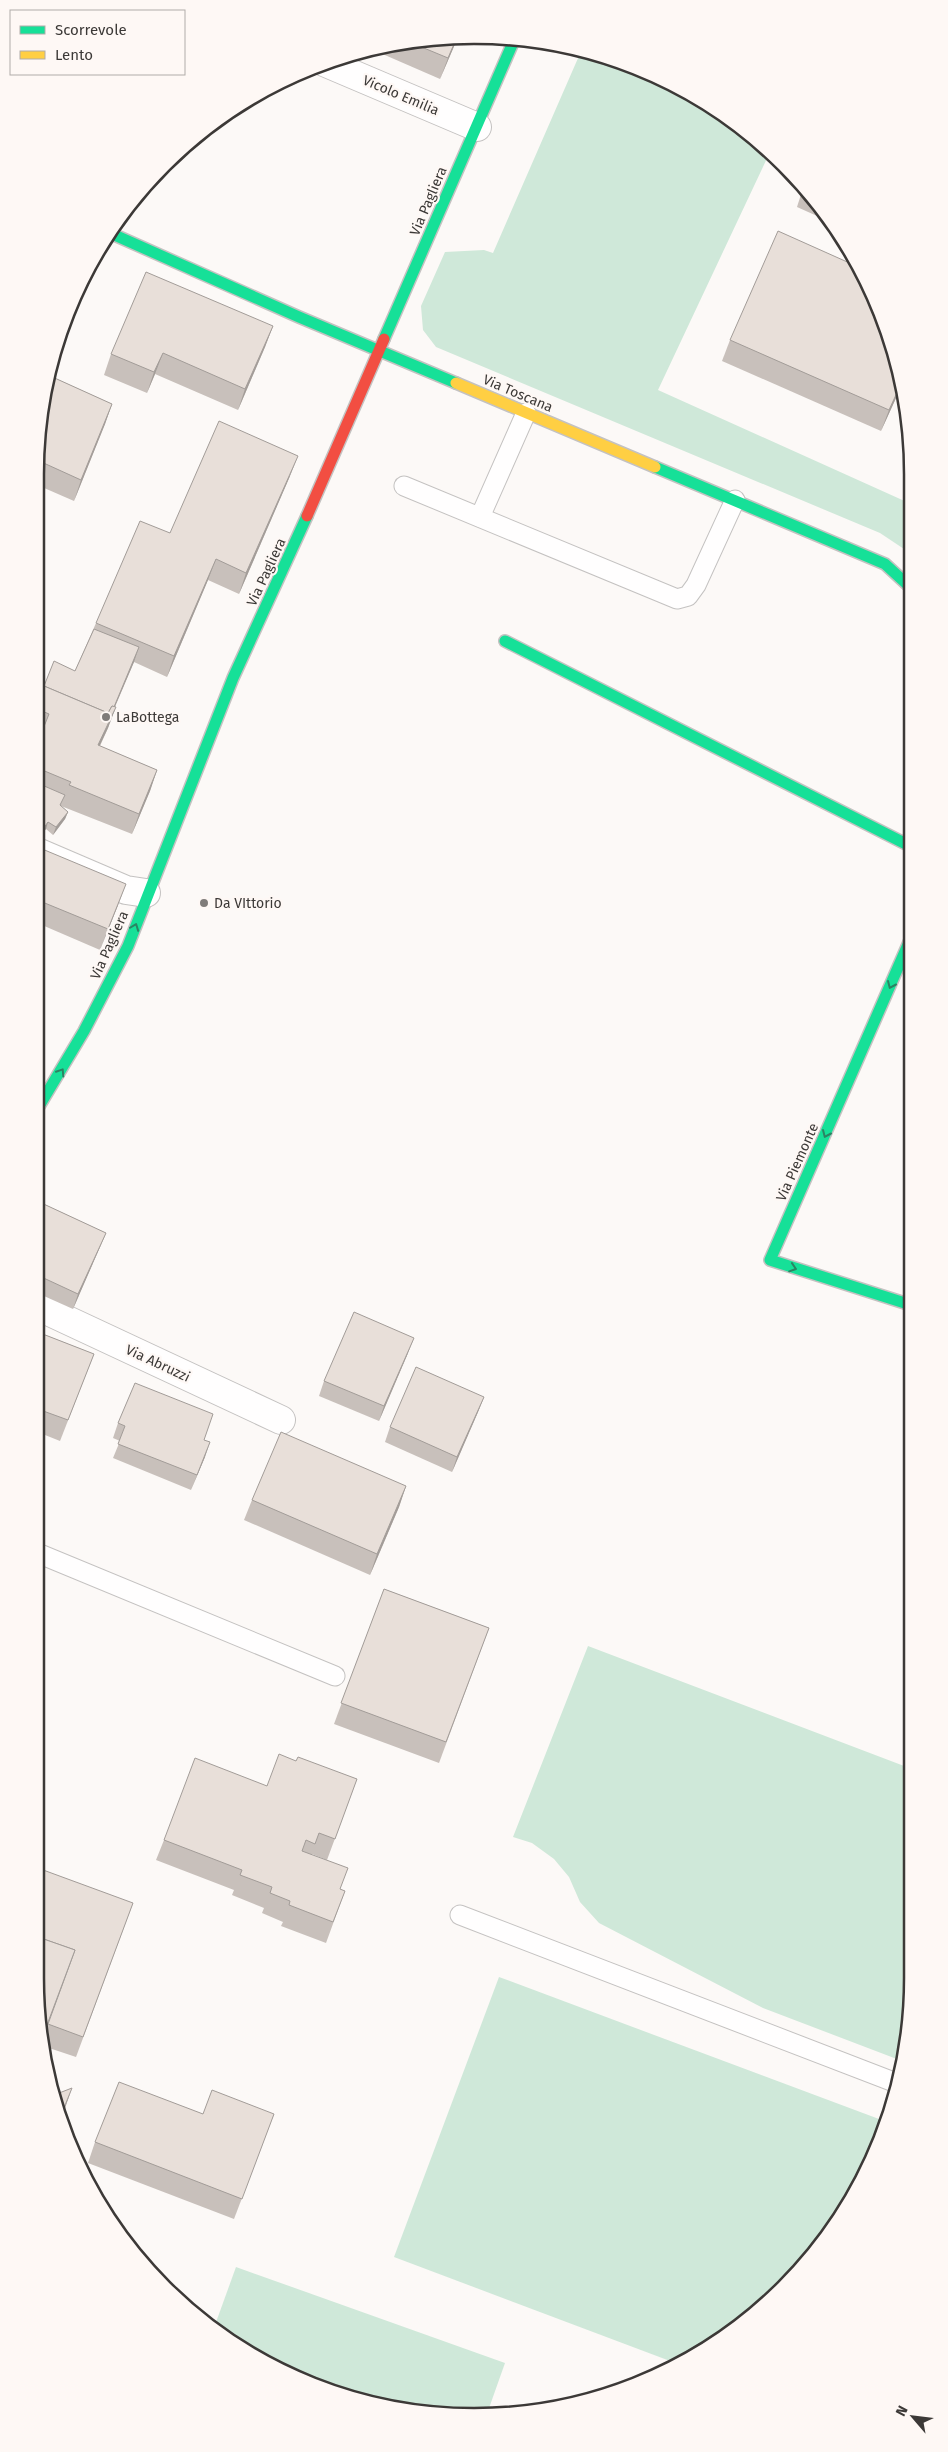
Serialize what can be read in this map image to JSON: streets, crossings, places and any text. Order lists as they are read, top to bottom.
{
  "streets": {
    "street": [
      "Vicolo Emilia",
      "Via Pagliera",
      "Via Toscana",
      "Via Piemonte",
      "Via Abruzzi"
    ]
  },
  "crossings": [
    ["Vicolo Emilia", "Via Pagliera"],
    ["Via Pagliera", "Via Toscana"]
  ],
  "places": ["LaBottega", "Da VIttorio"],
  "legend": ["Scorrevole", "Lento"],
  "north": "top left"
}
